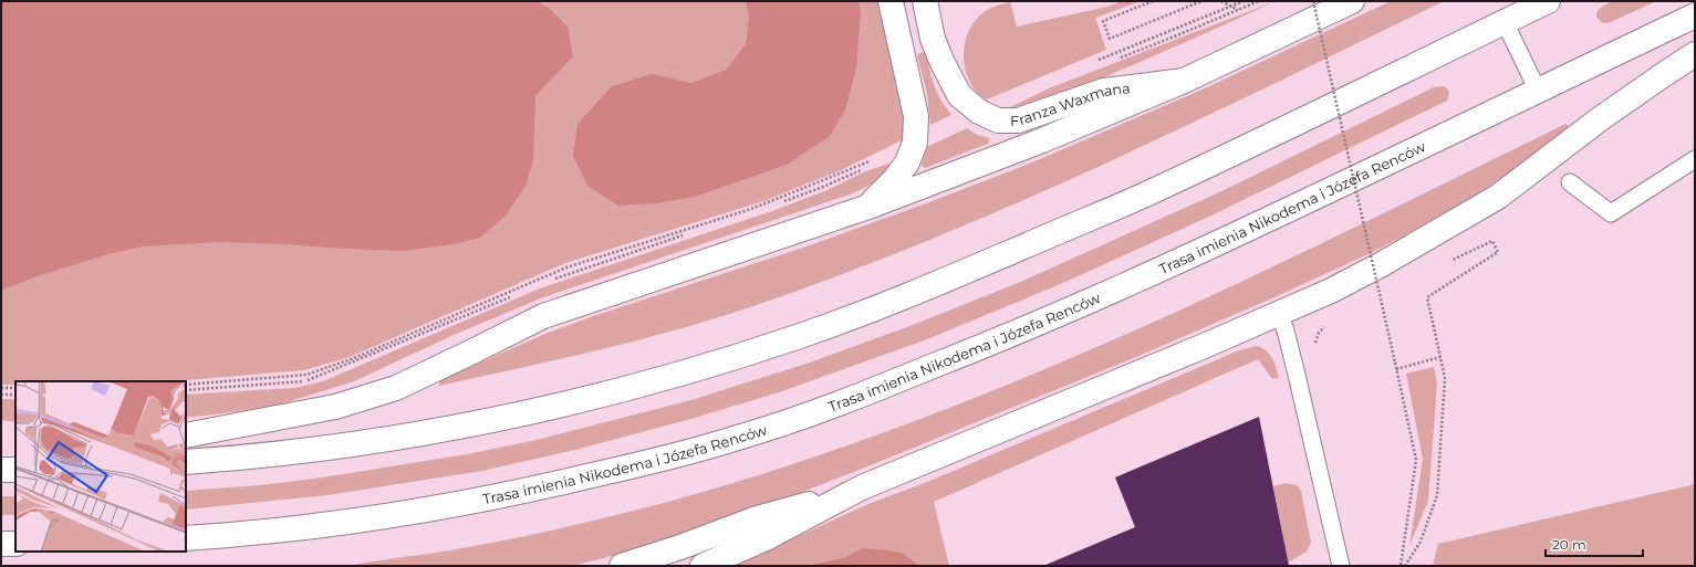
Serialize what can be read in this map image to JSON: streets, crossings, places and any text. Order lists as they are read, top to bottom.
{
  "streets": {
    "main road": ["Franza Waxmana", "Trasa imienia Nikodema i Józefa Renców"]
  },
  "scale_bar": "20 m"
}
